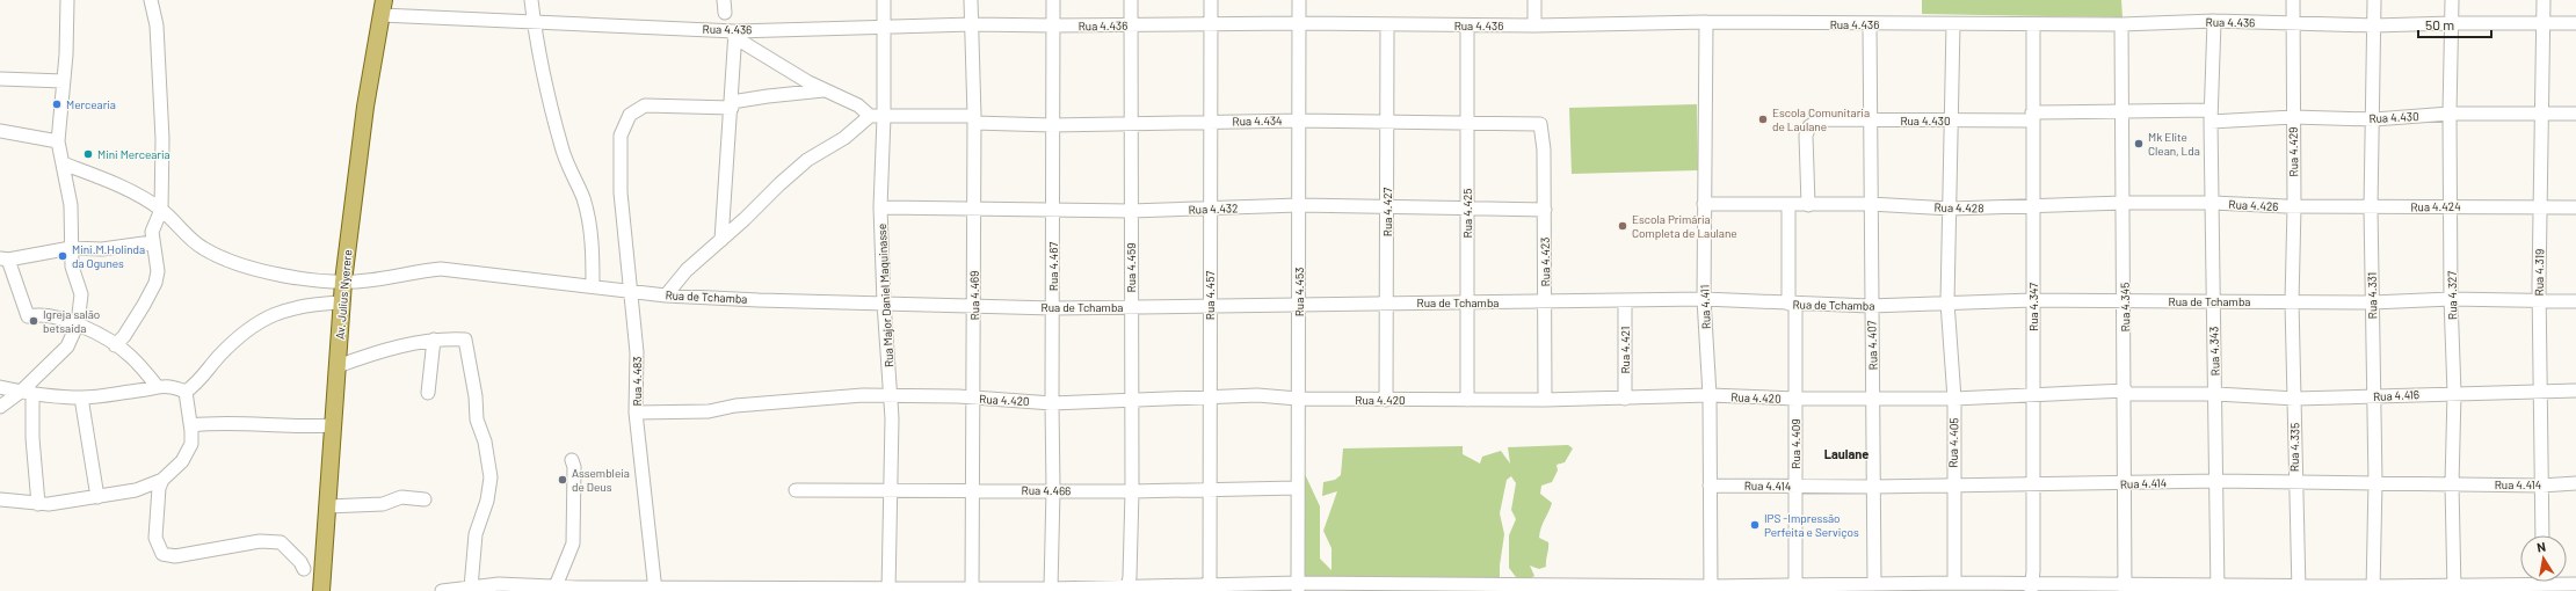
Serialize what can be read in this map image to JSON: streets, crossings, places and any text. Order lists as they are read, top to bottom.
{
  "streets": {
    "main road": ["Av. Julius Nyerere"],
    "street": [
      "Rua 4.436",
      "Rua 4.430",
      "Rua 4.434",
      "Rua 4.429",
      "Rua 4.426",
      "Rua 4.424",
      "Rua 4.428",
      "Rua 4.432",
      "Rua 4.427",
      "Rua 4.425",
      "Rua 4.423",
      "Rua 4.467",
      "Rua 4.459",
      "Rua 4.319",
      "Rua 4.453",
      "Rua Major Daniel Maquinasse",
      "Rua 4.469",
      "Rua 4.457",
      "Rua 4.331",
      "Rua 4.327",
      "Rua de Tchamba",
      "Rua 4.411",
      "Rua 4.347",
      "Rua 4.345",
      "Rua 4.407",
      "Rua 4.421",
      "Rua 4.343",
      "Rua 4.483",
      "Rua 4.416",
      "Rua 4.420",
      "Rua 4.405",
      "Rua 4.409",
      "Rua 4.335",
      "Rua 4.414",
      "Rua 4.466"
    ]
  },
  "crossings": [
    ["Rua 4.436", "Rua 4.429"],
    ["Rua 4.436", "Rua 4.427"],
    ["Rua 4.436", "Rua 4.425"],
    ["Rua 4.436", "Rua 4.467"],
    ["Rua 4.436", "Rua 4.459"],
    ["Rua 4.436", "Rua 4.319"],
    ["Rua 4.436", "Rua 4.453"],
    ["Rua 4.436", "Av. Julius Nyerere"],
    ["Rua 4.436", "Rua Major Daniel Maquinasse"],
    ["Rua 4.436", "Rua 4.469"],
    ["Rua 4.436", "Rua 4.457"],
    ["Rua 4.436", "Rua 4.331"],
    ["Rua 4.436", "Rua 4.327"],
    ["Rua 4.436", "Rua 4.411"],
    ["Rua 4.436", "Rua 4.347"],
    ["Rua 4.436", "Rua 4.345"],
    ["Rua 4.436", "Rua 4.407"],
    ["Rua 4.436", "Rua 4.343"],
    ["Rua 4.436", "Rua 4.405"],
    ["Rua 4.430", "Rua 4.429"],
    ["Rua 4.430", "Rua 4.428"],
    ["Rua 4.430", "Rua 4.319"],
    ["Rua 4.430", "Rua 4.331"],
    ["Rua 4.430", "Rua 4.327"],
    ["Rua 4.430", "Rua 4.347"],
    ["Rua 4.430", "Rua 4.345"],
    ["Rua 4.430", "Rua 4.407"],
    ["Rua 4.430", "Rua 4.343"],
    ["Rua 4.430", "Rua 4.405"],
    ["Rua 4.434", "Rua 4.427"],
    ["Rua 4.434", "Rua 4.425"],
    ["Rua 4.434", "Rua 4.423"],
    ["Rua 4.434", "Rua 4.467"],
    ["Rua 4.434", "Rua 4.459"],
    ["Rua 4.434", "Rua 4.453"],
    ["Rua 4.434", "Rua Major Daniel Maquinasse"],
    ["Rua 4.434", "Rua 4.469"],
    ["Rua 4.434", "Rua 4.457"],
    ["Rua 4.429", "Rua 4.426"],
    ["Rua 4.429", "Rua 4.424"],
    ["Rua 4.429", "Rua de Tchamba"],
    ["Rua 4.429", "Rua 4.335"],
    ["Rua 4.426", "Rua 4.424"],
    ["Rua 4.426", "Rua 4.428"],
    ["Rua 4.426", "Rua 4.343"],
    ["Rua 4.424", "Rua 4.319"],
    ["Rua 4.424", "Rua 4.331"],
    ["Rua 4.424", "Rua 4.327"],
    ["Rua 4.428", "Rua 4.411"],
    ["Rua 4.428", "Rua 4.347"],
    ["Rua 4.428", "Rua 4.345"],
    ["Rua 4.428", "Rua 4.407"],
    ["Rua 4.428", "Rua 4.343"],
    ["Rua 4.428", "Rua 4.405"],
    ["Rua 4.428", "Rua 4.409"],
    ["Rua 4.432", "Rua 4.427"],
    ["Rua 4.432", "Rua 4.425"],
    ["Rua 4.432", "Rua 4.423"],
    ["Rua 4.432", "Rua 4.467"],
    ["Rua 4.432", "Rua 4.459"],
    ["Rua 4.432", "Rua 4.453"],
    ["Rua 4.432", "Rua Major Daniel Maquinasse"],
    ["Rua 4.432", "Rua 4.469"],
    ["Rua 4.432", "Rua 4.457"],
    ["Rua 4.427", "Rua de Tchamba"],
    ["Rua 4.427", "Rua 4.420"],
    ["Rua 4.425", "Rua de Tchamba"],
    ["Rua 4.425", "Rua 4.420"],
    ["Rua 4.423", "Rua de Tchamba"],
    ["Rua 4.423", "Rua 4.420"],
    ["Rua 4.467", "Rua de Tchamba"],
    ["Rua 4.467", "Rua 4.420"],
    ["Rua 4.467", "Rua 4.466"],
    ["Rua 4.459", "Rua de Tchamba"],
    ["Rua 4.459", "Rua 4.420"],
    ["Rua 4.459", "Rua 4.466"],
    ["Rua 4.319", "Rua de Tchamba"],
    ["Rua 4.319", "Rua 4.416"],
    ["Rua 4.319", "Rua 4.414"],
    ["Rua 4.453", "Rua de Tchamba"],
    ["Rua 4.453", "Rua 4.420"],
    ["Rua 4.453", "Rua 4.466"],
    ["Av. Julius Nyerere", "Rua de Tchamba"],
    ["Rua Major Daniel Maquinasse", "Rua de Tchamba"],
    ["Rua Major Daniel Maquinasse", "Rua 4.420"],
    ["Rua Major Daniel Maquinasse", "Rua 4.466"],
    ["Rua 4.469", "Rua de Tchamba"],
    ["Rua 4.469", "Rua 4.420"],
    ["Rua 4.469", "Rua 4.466"],
    ["Rua 4.457", "Rua de Tchamba"],
    ["Rua 4.457", "Rua 4.420"],
    ["Rua 4.457", "Rua 4.466"],
    ["Rua 4.331", "Rua de Tchamba"],
    ["Rua 4.331", "Rua 4.416"],
    ["Rua 4.331", "Rua 4.414"],
    ["Rua 4.327", "Rua de Tchamba"],
    ["Rua 4.327", "Rua 4.416"],
    ["Rua 4.327", "Rua 4.414"],
    ["Rua de Tchamba", "Rua 4.411"],
    ["Rua de Tchamba", "Rua 4.347"],
    ["Rua de Tchamba", "Rua 4.345"],
    ["Rua de Tchamba", "Rua 4.407"],
    ["Rua de Tchamba", "Rua 4.421"],
    ["Rua de Tchamba", "Rua 4.343"],
    ["Rua de Tchamba", "Rua 4.483"],
    ["Rua de Tchamba", "Rua 4.405"],
    ["Rua de Tchamba", "Rua 4.409"],
    ["Rua de Tchamba", "Rua 4.335"],
    ["Rua 4.411", "Rua 4.420"],
    ["Rua 4.411", "Rua 4.414"],
    ["Rua 4.347", "Rua 4.420"],
    ["Rua 4.347", "Rua 4.414"],
    ["Rua 4.345", "Rua 4.416"],
    ["Rua 4.345", "Rua 4.420"],
    ["Rua 4.345", "Rua 4.414"],
    ["Rua 4.407", "Rua 4.420"],
    ["Rua 4.407", "Rua 4.414"],
    ["Rua 4.421", "Rua 4.420"],
    ["Rua 4.343", "Rua 4.416"],
    ["Rua 4.343", "Rua 4.414"],
    ["Rua 4.483", "Rua 4.420"],
    ["Rua 4.416", "Rua 4.420"],
    ["Rua 4.416", "Rua 4.335"],
    ["Rua 4.420", "Rua 4.405"],
    ["Rua 4.420", "Rua 4.409"],
    ["Rua 4.405", "Rua 4.414"],
    ["Rua 4.409", "Rua 4.414"],
    ["Rua 4.335", "Rua 4.414"]
  ],
  "districts": ["Laulane"],
  "places": [
    "Mercearia",
    "Escola Comunitaria de Laulane",
    "Mk Elite Clean, Lda",
    "Mini Mercearia",
    "Escola Primária Completa de Laulane",
    "Mini.M.Holinda da Ogunes",
    "Igreja salão betsaida",
    "Assembleia de Deus",
    "IPS -Impressão Perfeita e Serviços"
  ],
  "scale_bar": "50 m",
  "north": "top"
}
